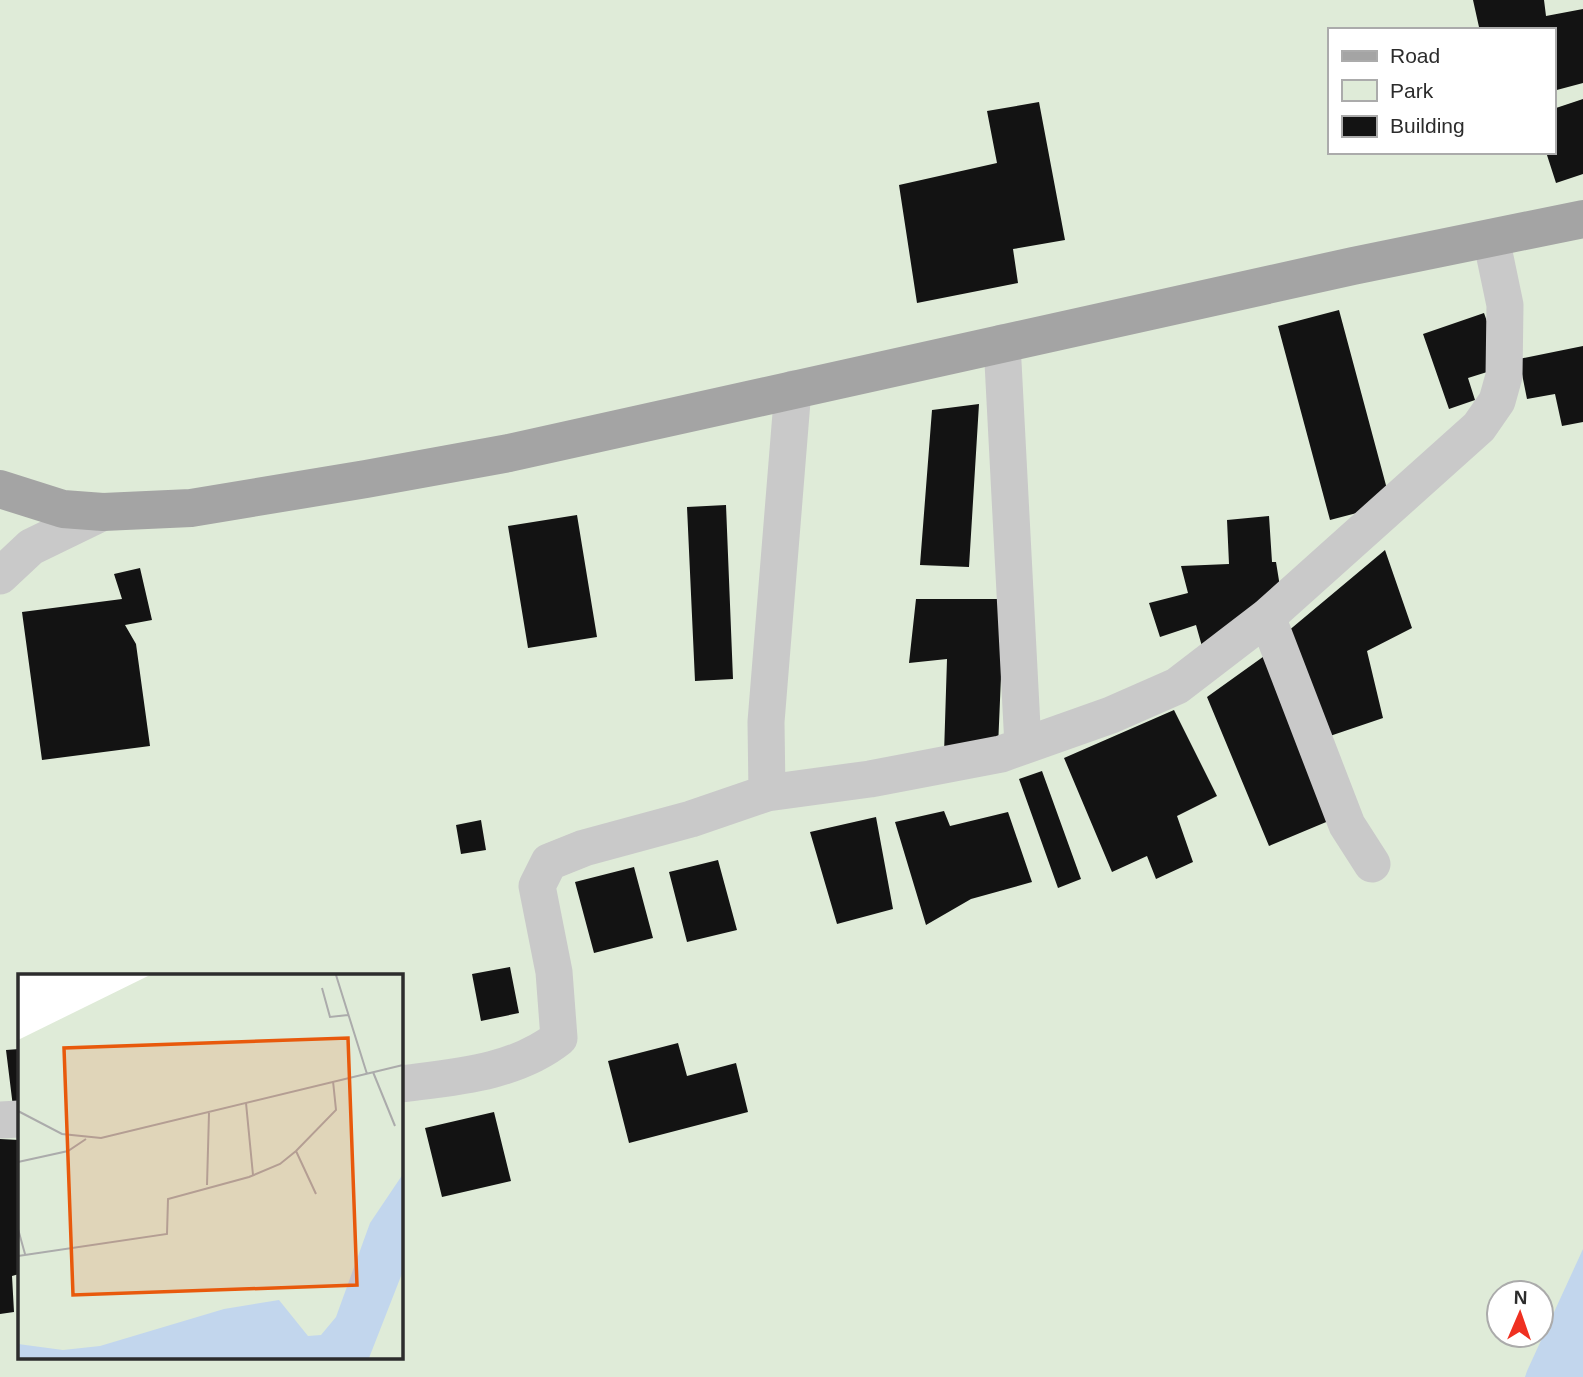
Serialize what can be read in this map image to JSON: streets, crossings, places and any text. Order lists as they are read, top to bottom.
{
  "legend": ["Road", "Park", "Building"],
  "north": "top"
}
